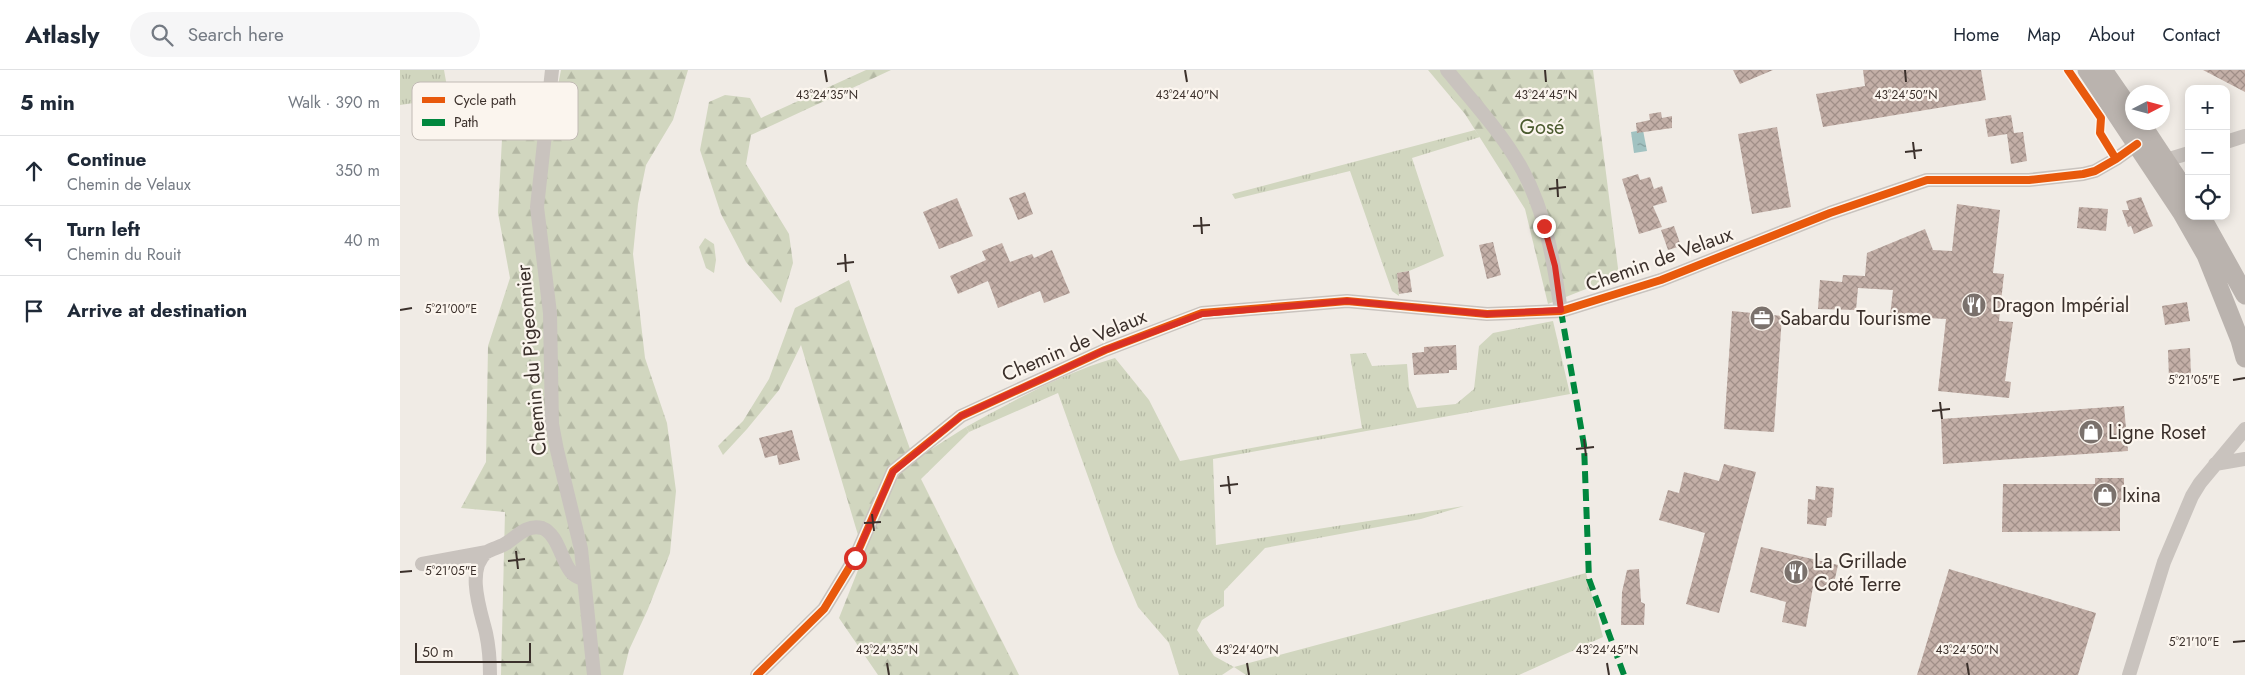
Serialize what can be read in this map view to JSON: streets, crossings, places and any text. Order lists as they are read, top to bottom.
{
  "streets": {
    "street": ["Chemin de Velaux", "Chemin du Pigeonnier"]
  },
  "parks": ["Gosé"],
  "places": {
    "restaurant": ["Dragon Impérial", "La Grillade Coté Terre"],
    "office": ["Sabardu Tourisme"],
    "shop": ["Ligne Roset", "Ixina"]
  },
  "legend": ["Cycle path", "Path"],
  "scale_bar": "50 m",
  "north": "right",
  "page": {
    "header": "Atlasly",
    "search": "Search here",
    "nav": [
      "Home",
      "Map",
      "About",
      "Contact"
    ],
    "heading": ["5 min", "Walk · 390 m"],
    "map_buttons": ["+", "−"],
    "list": [
      ["Continue", "Chemin de Velaux", "350 m"],
      ["Turn left", "Chemin du Rouit", "40 m"],
      "Arrive at destination"
    ],
    "scale": "50 m"
  },
  "coordinates": [
    "43°24'35\"N",
    "43°24'40\"N",
    "43°24'45\"N",
    "43°24'50\"N",
    "5°21'00\"E",
    "5°21'05\"E",
    "5°21'10\"E"
  ]
}
